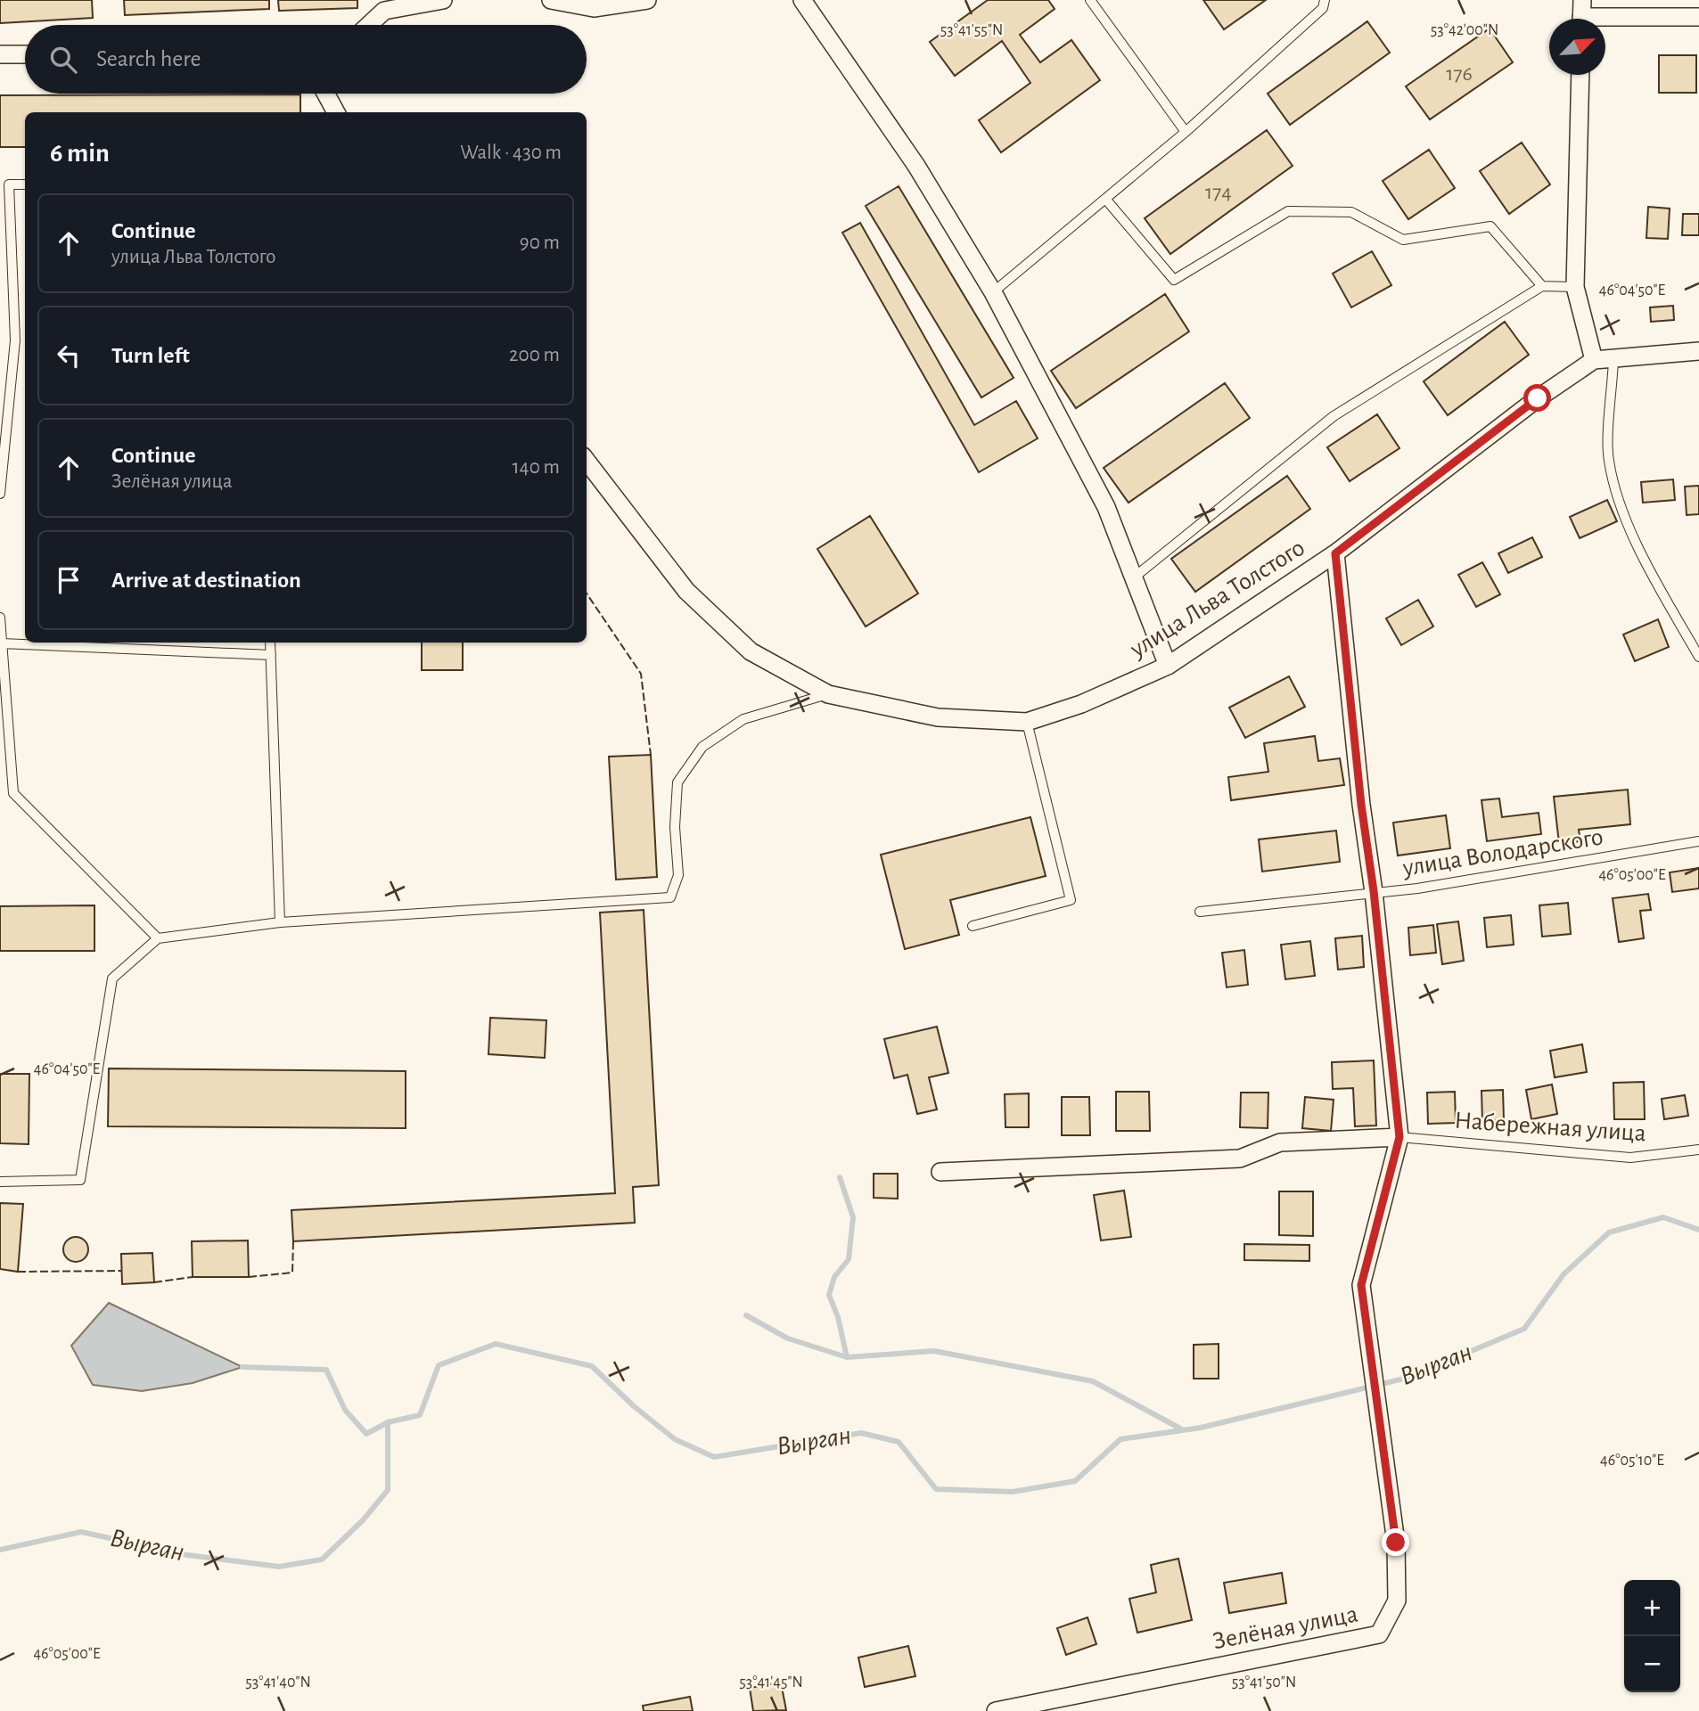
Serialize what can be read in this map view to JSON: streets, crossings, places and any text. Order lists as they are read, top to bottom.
{
  "streets": {
    "street": ["улица Льва Толстого", "Зелёная улица"],
    "lane": ["улица Володарского", "Набережная улица"]
  },
  "crossings": [
    ["Набережная улица", "Зелёная улица"]
  ],
  "water": ["Вырган"],
  "house_numbers": ["176", "174"],
  "north": "top right",
  "page": {
    "search": "Search here",
    "heading": ["6 min", "Walk · 430 m"],
    "list": [
      ["Continue", "улица Льва Толстого", "90 m"],
      ["Turn left", "200 m"],
      ["Continue", "Зелёная улица", "140 m"],
      "Arrive at destination"
    ],
    "map_buttons": ["+", "−"]
  },
  "coordinates": [
    "53°41'55\"N",
    "53°42'00\"N",
    "46°04'50\"E",
    "46°05'00\"E",
    "46°05'10\"E",
    "53°41'40\"N",
    "53°41'45\"N",
    "53°41'50\"N"
  ]
}
